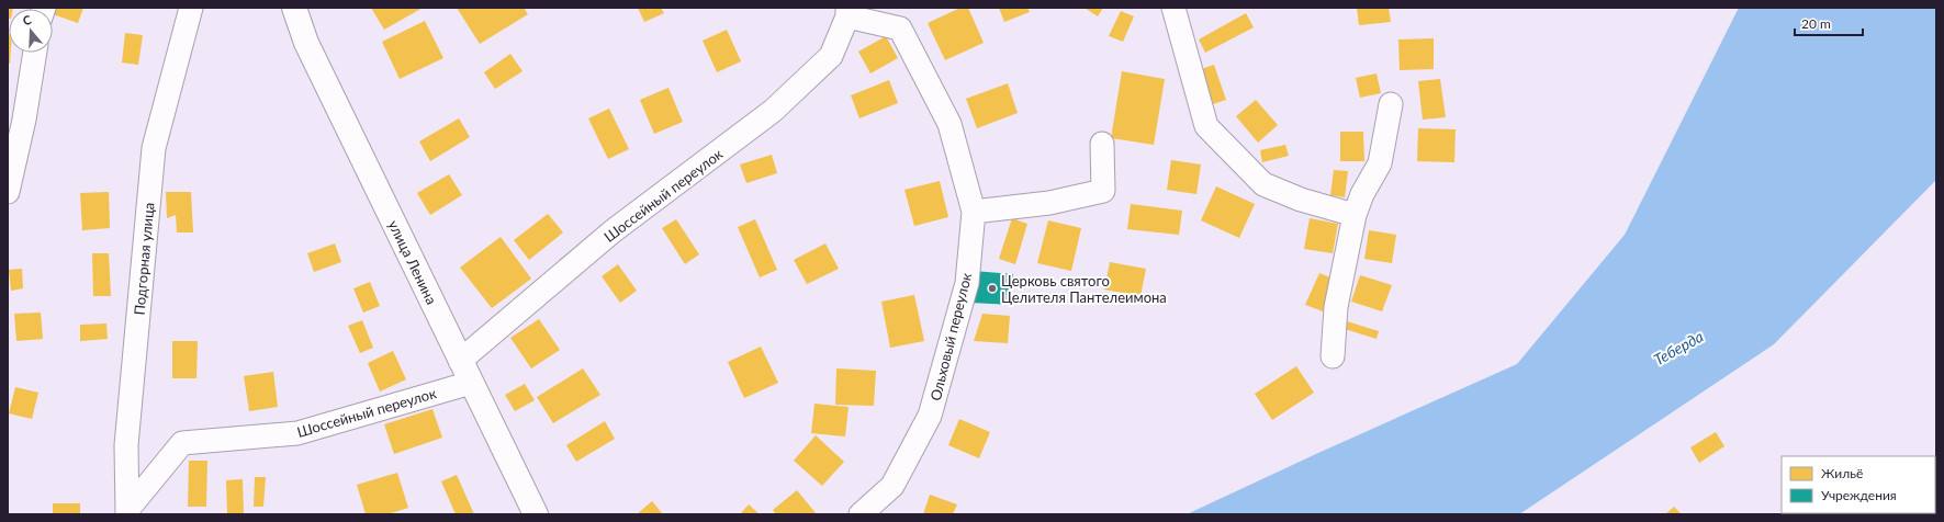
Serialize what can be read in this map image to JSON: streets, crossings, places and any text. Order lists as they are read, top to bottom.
{
  "streets": {
    "main road": ["улица Ленина"],
    "street": ["Шоссейный переулок", "Подгорная улица", "Ольховый переулок"]
  },
  "crossings": [
    ["Шоссейный переулок", "Подгорная улица"],
    ["Шоссейный переулок", "улица Ленина"],
    ["Шоссейный переулок", "Ольховый переулок"]
  ],
  "water": ["Теберда"],
  "places": ["Церковь святого Целителя Пантелеимона"],
  "legend": ["Жильё", "Учреждения"],
  "scale_bar": "20 m",
  "north": "top"
}
